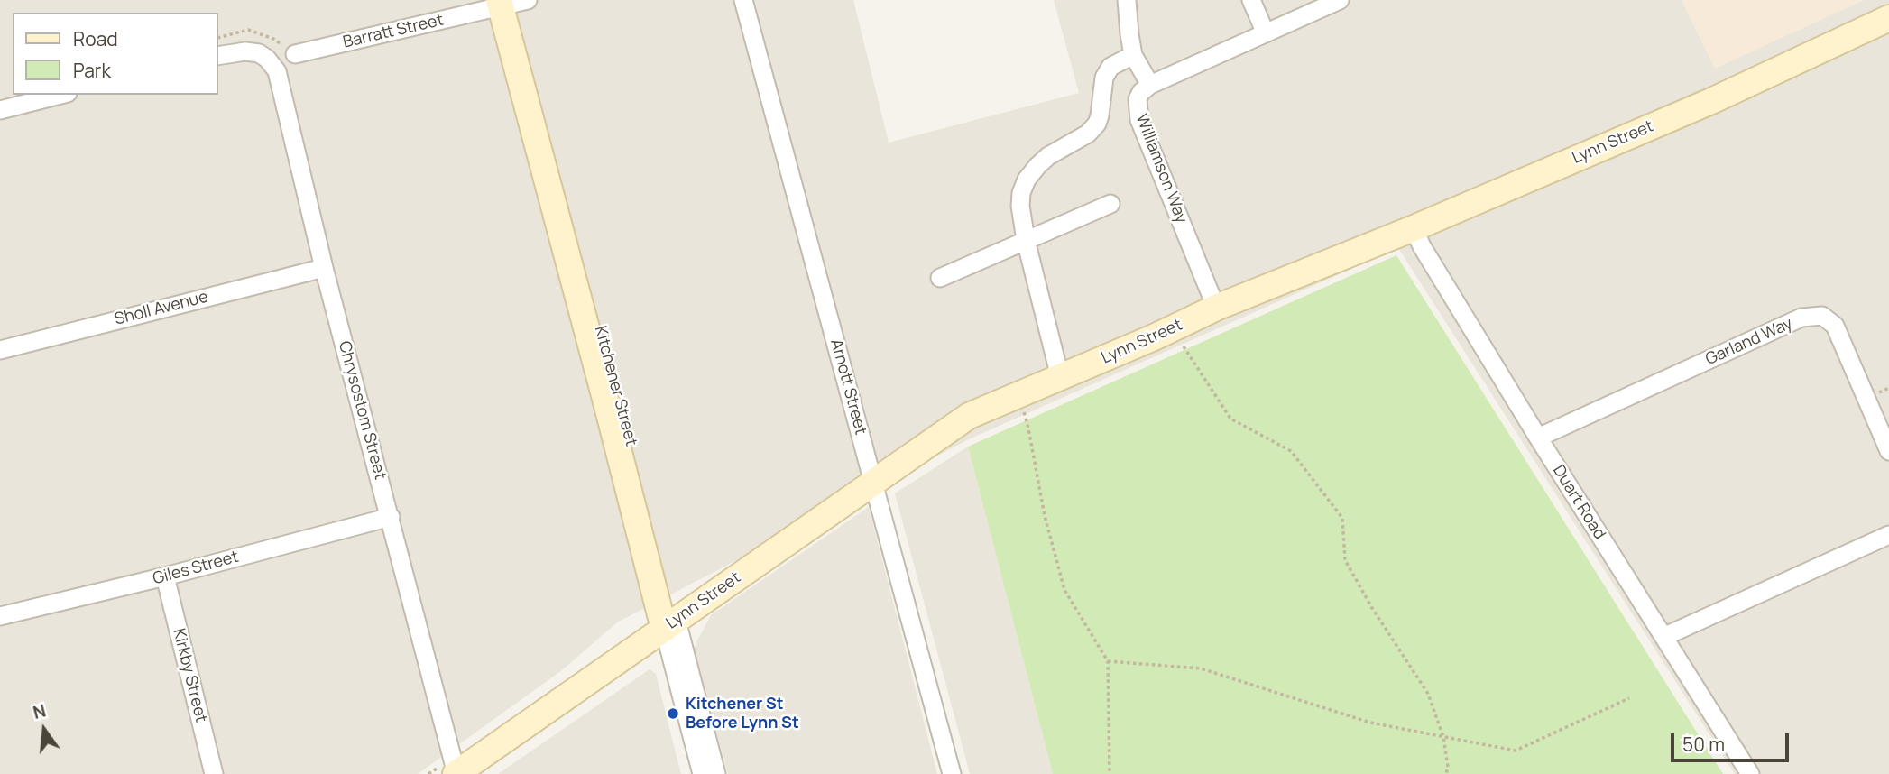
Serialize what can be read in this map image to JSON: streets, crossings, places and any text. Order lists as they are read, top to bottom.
{
  "streets": {
    "street": [
      "Barratt Street",
      "Lynn Street",
      "Williamson Way",
      "Sholl Avenue",
      "Garland Way",
      "Kitchener Street",
      "Arnott Street",
      "Chrysostom Street",
      "Duart Road",
      "Giles Street",
      "Kirkby Street"
    ]
  },
  "crossings": [
    ["Barratt Street", "Kitchener Street"],
    ["Lynn Street", "Williamson Way"],
    ["Lynn Street", "Kitchener Street"],
    ["Lynn Street", "Arnott Street"],
    ["Lynn Street", "Chrysostom Street"],
    ["Lynn Street", "Duart Road"],
    ["Sholl Avenue", "Chrysostom Street"],
    ["Garland Way", "Duart Road"],
    ["Chrysostom Street", "Giles Street"],
    ["Giles Street", "Kirkby Street"]
  ],
  "places": ["Kitchener St Before Lynn St"],
  "legend": ["Road", "Park"],
  "scale_bar": "50 m",
  "north": "top"
}
